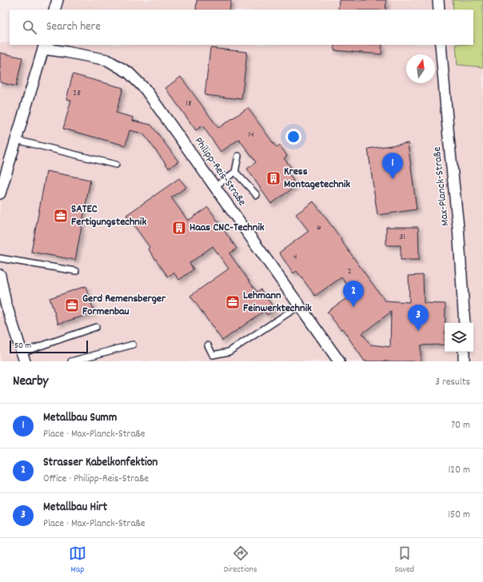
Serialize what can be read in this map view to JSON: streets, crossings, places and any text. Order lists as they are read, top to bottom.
{
  "streets": {
    "street": ["Philipp-Reis-Straße", "Max-Planck-Straße"]
  },
  "places": {
    "building": ["Kress Montagetechnik", "Haas CNC-Technik"],
    "office": ["SATEC Fertigungstechnik", "Lehmann Feinwerktechnik", "Gerd Remensberger Formenbau"]
  },
  "house_numbers": [
    "28",
    "18",
    "14",
    "6",
    "31",
    "4",
    "2"
  ],
  "scale_bar": "50 m",
  "north": "top",
  "page": {
    "search": "Search here",
    "pins": ["1", "2", "3"],
    "scale": "50 m",
    "heading": ["Nearby", "3 results"],
    "list": [
      {
        "mark": "1",
        "name": "Metallbau Summ",
        "note": "Place · Max-Planck-Straße",
        "value": "70 m"
      },
      {
        "mark": "2",
        "name": "Strasser Kabelkonfektion",
        "note": "Office · Philipp-Reis-Straße",
        "value": "120 m"
      },
      {
        "mark": "3",
        "name": "Metallbau Hirt",
        "note": "Place · Max-Planck-Straße",
        "value": "150 m"
      }
    ],
    "nav": ["Map", "Directions", "Saved"]
  }
}
